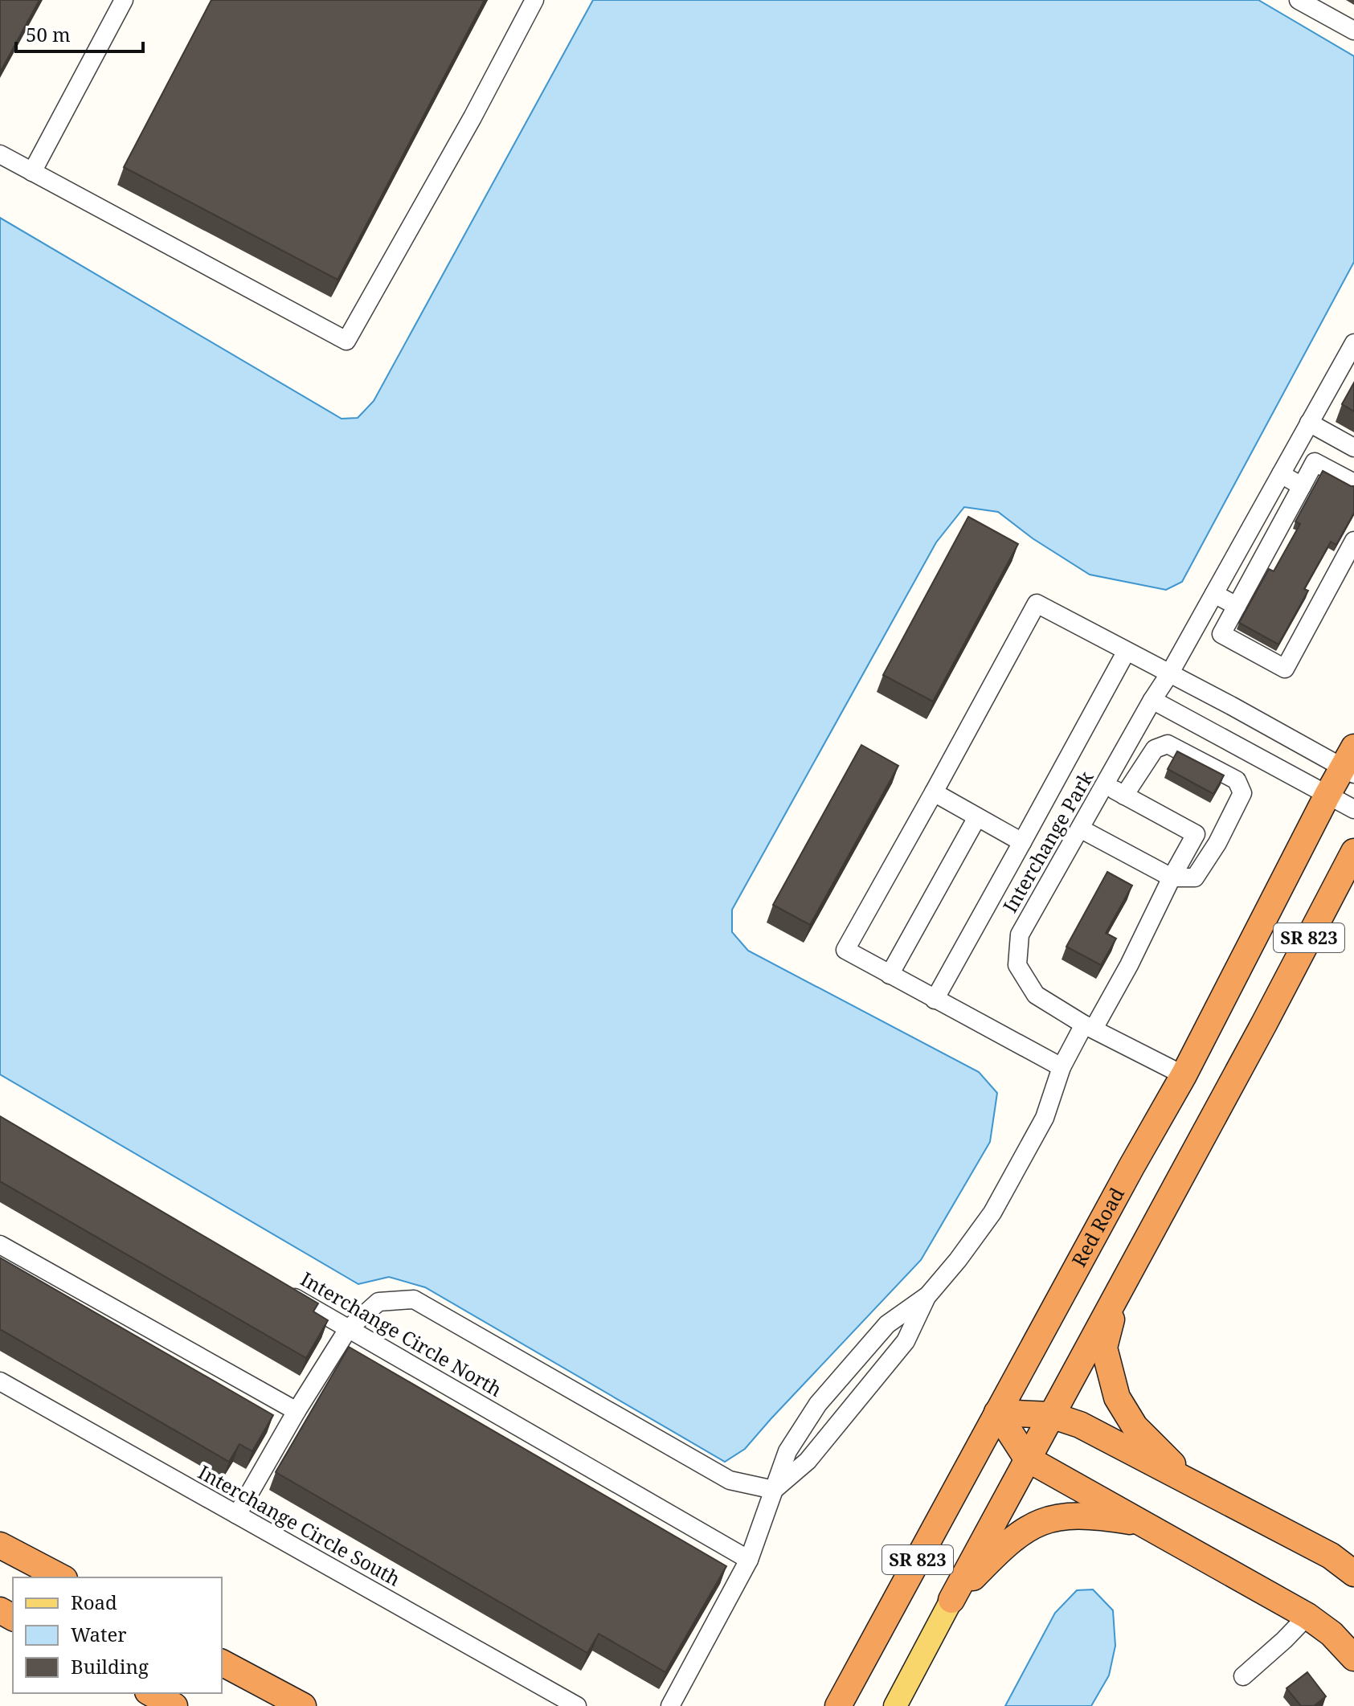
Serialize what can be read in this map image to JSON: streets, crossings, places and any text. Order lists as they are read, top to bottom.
{
  "streets": {
    "highway": ["SR 823", "Red Road"],
    "street": ["Interchange Park", "Interchange Circle North", "Interchange Circle South"]
  },
  "crossings": [
    ["Interchange Park", "Red Road"]
  ],
  "legend": ["Road", "Water", "Building"],
  "scale_bar": "50 m"
}
